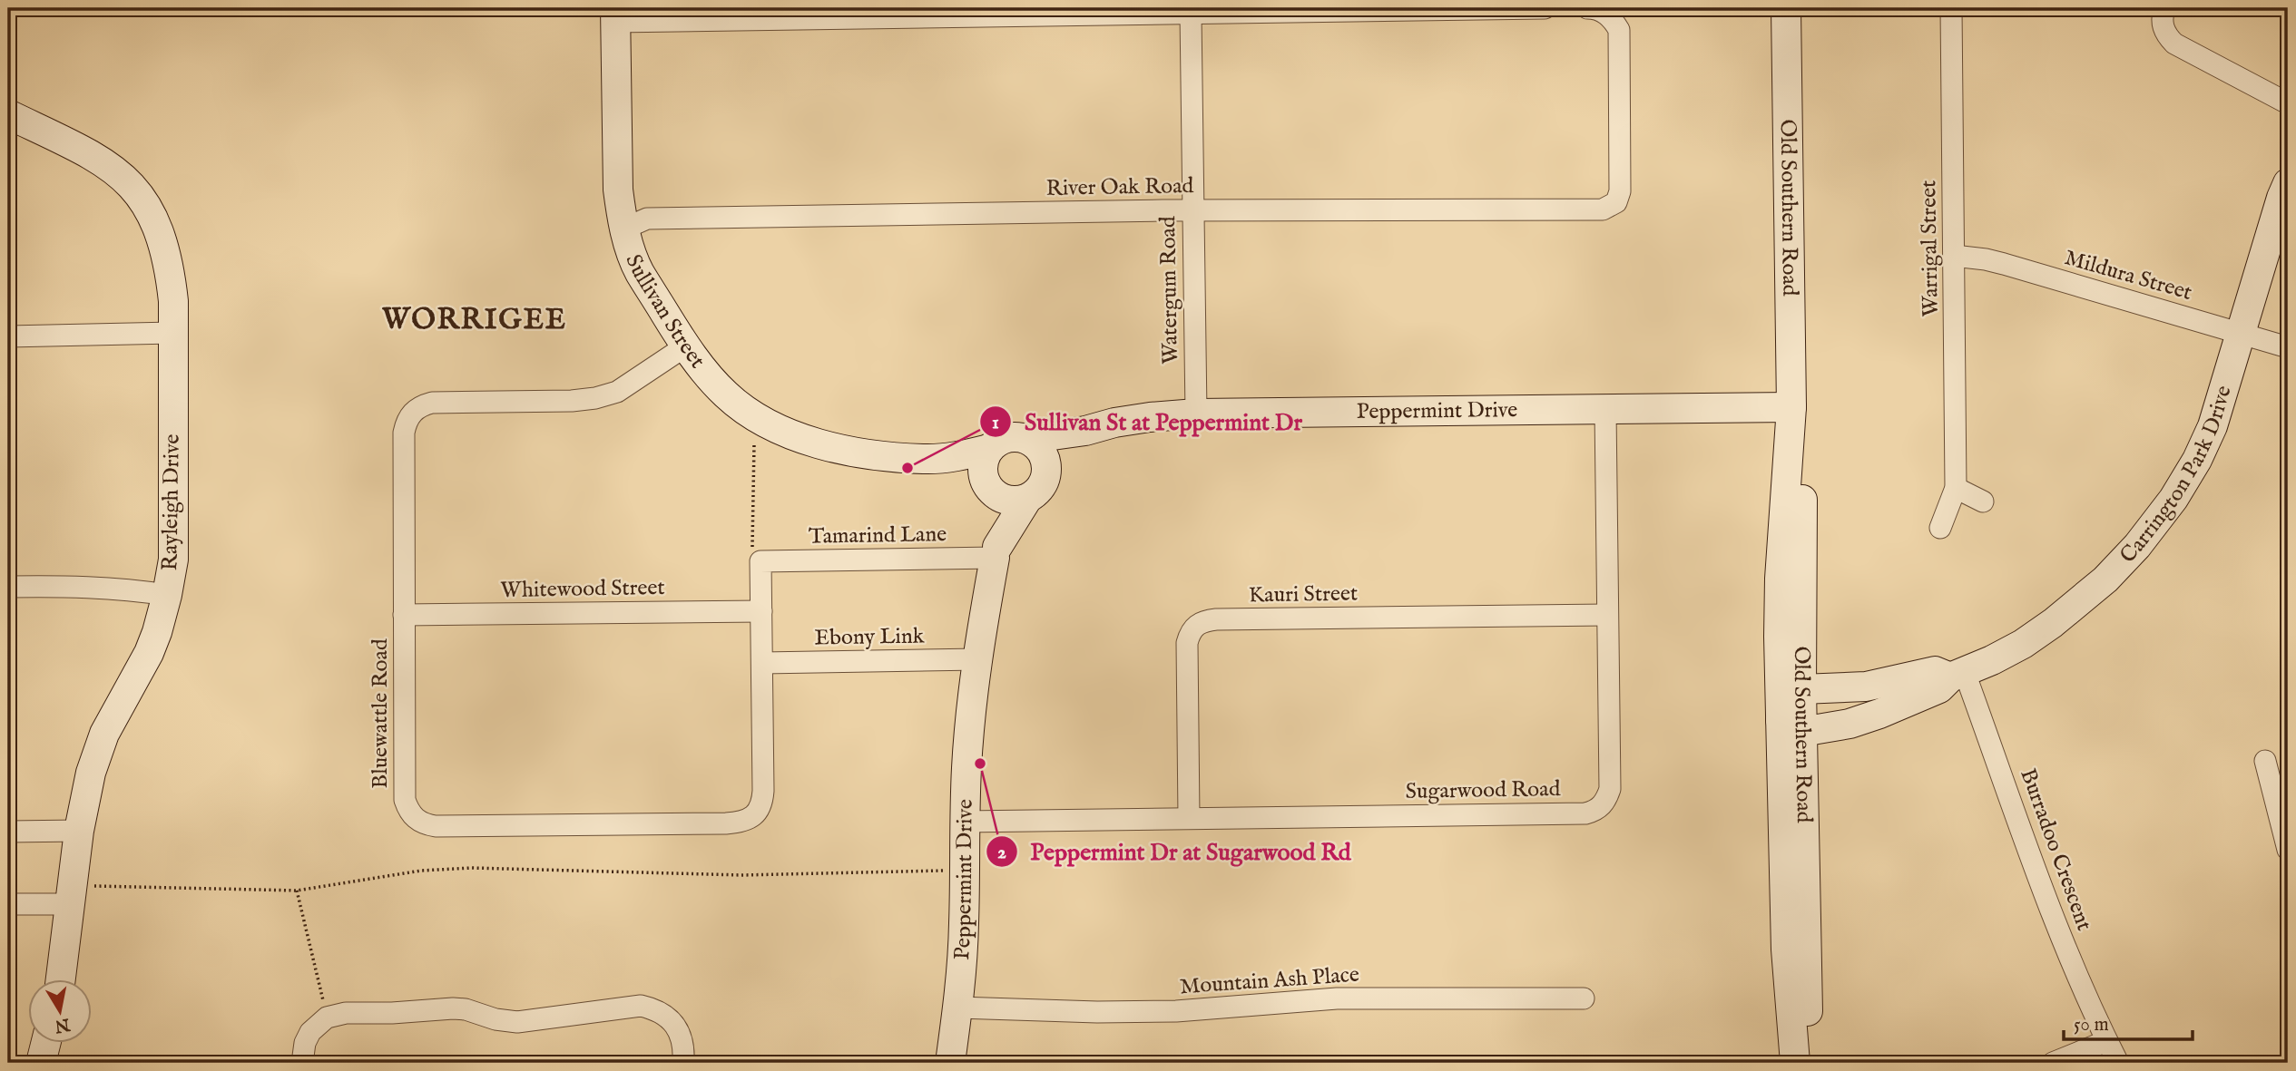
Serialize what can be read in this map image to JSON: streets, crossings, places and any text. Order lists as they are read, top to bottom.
{
  "streets": {
    "street": [
      "River Oak Road",
      "Old Southern Road",
      "Warrigal Street",
      "Mildura Street",
      "Watergum Road",
      "Sullivan Street",
      "Peppermint Drive",
      "Carrington Park Drive",
      "Rayleigh Drive",
      "Tamarind Lane",
      "Whitewood Street",
      "Kauri Street",
      "Ebony Link",
      "Bluewattle Road",
      "Sugarwood Road",
      "Burradoo Crescent",
      "Mountain Ash Place"
    ]
  },
  "crossings": [
    ["River Oak Road", "Watergum Road"],
    ["River Oak Road", "Sullivan Street"],
    ["Old Southern Road", "Peppermint Drive"],
    ["Old Southern Road", "Carrington Park Drive"],
    ["Warrigal Street", "Mildura Street"],
    ["Mildura Street", "Carrington Park Drive"],
    ["Watergum Road", "Peppermint Drive"],
    ["Sullivan Street", "Peppermint Drive"],
    ["Sullivan Street", "Bluewattle Road"],
    ["Peppermint Drive", "Tamarind Lane"],
    ["Peppermint Drive", "Ebony Link"],
    ["Peppermint Drive", "Sugarwood Road"],
    ["Peppermint Drive", "Mountain Ash Place"],
    ["Carrington Park Drive", "Burradoo Crescent"],
    ["Tamarind Lane", "Bluewattle Road"],
    ["Whitewood Street", "Bluewattle Road"],
    ["Kauri Street", "Sugarwood Road"],
    ["Ebony Link", "Bluewattle Road"]
  ],
  "districts": ["WORRIGEE"],
  "places": ["Sullivan St at Peppermint Dr", "Peppermint Dr at Sugarwood Rd"],
  "scale_bar": "50 m",
  "north": "bottom"
}
